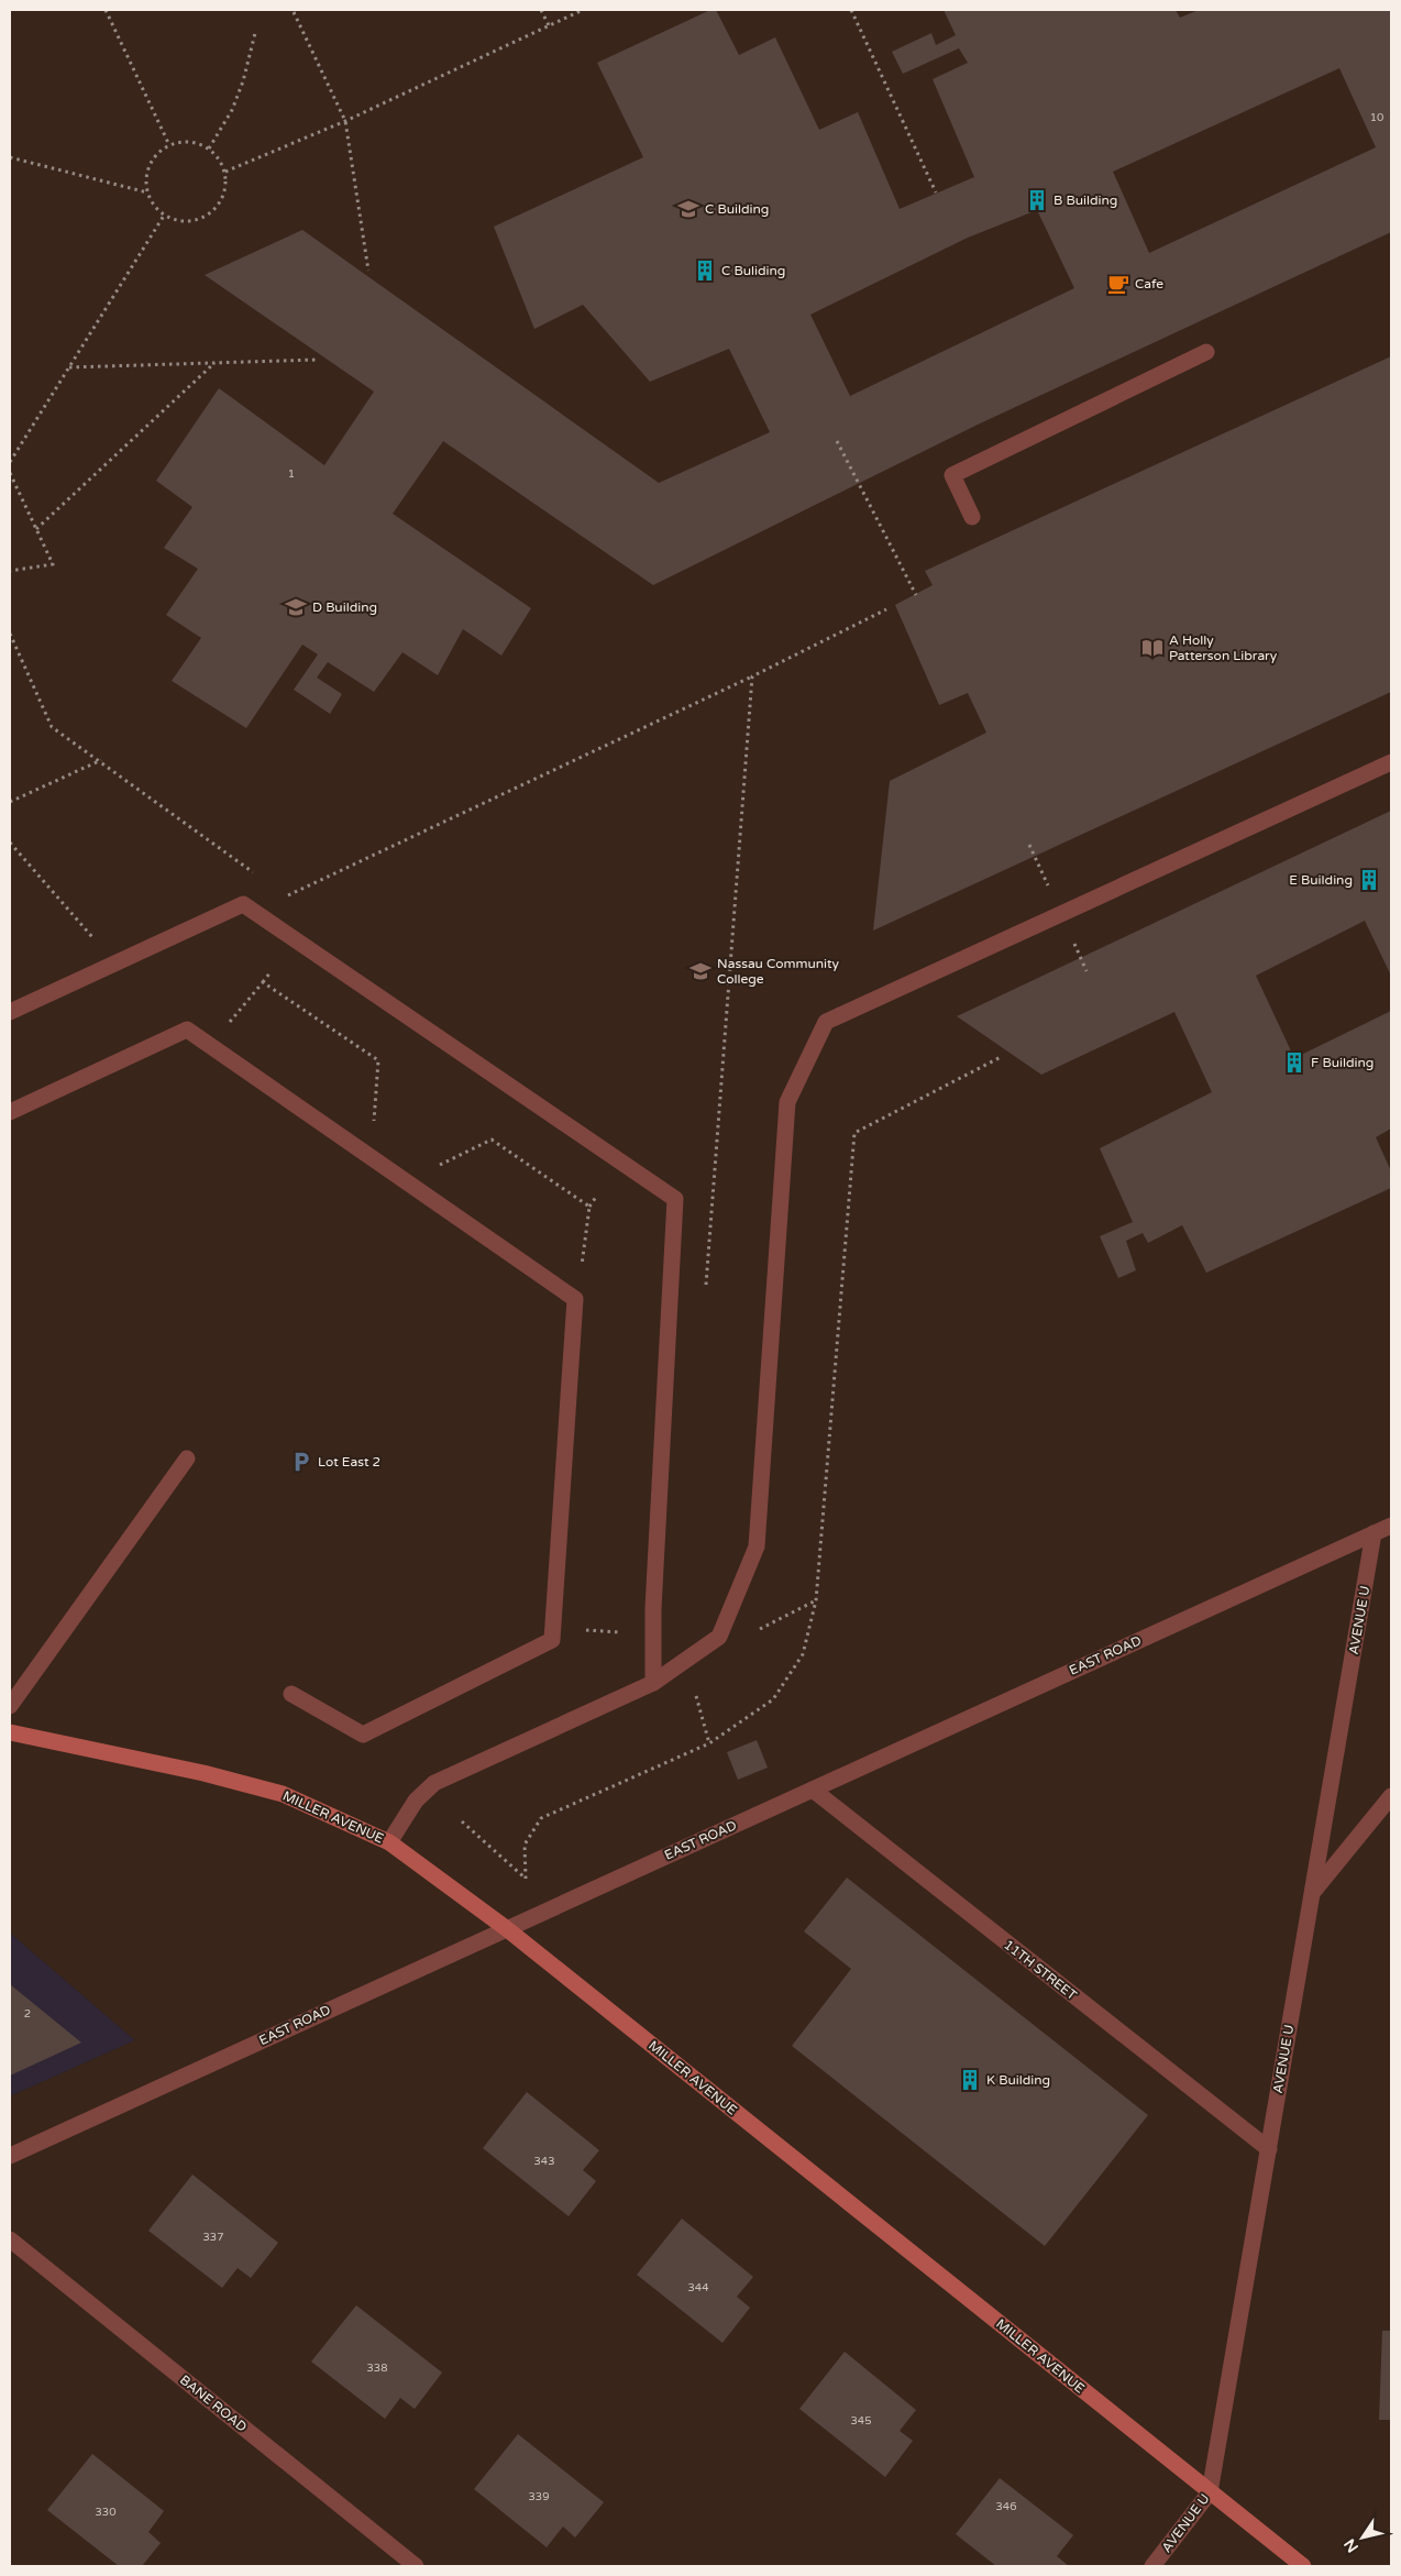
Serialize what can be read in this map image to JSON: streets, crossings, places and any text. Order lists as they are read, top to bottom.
{
  "streets": {
    "street": [
      "AVENUE U",
      "EAST ROAD",
      "MILLER AVENUE",
      "11TH STREET",
      "BANE ROAD"
    ]
  },
  "crossings": [
    ["AVENUE U", "EAST ROAD"],
    ["AVENUE U", "MILLER AVENUE"],
    ["AVENUE U", "11TH STREET"],
    ["EAST ROAD", "MILLER AVENUE"],
    ["EAST ROAD", "11TH STREET"]
  ],
  "places": {
    "building": [
      "B Building",
      "C Buliding",
      "E Building",
      "F Building",
      "K Building"
    ],
    "school or university": ["C Building", "D Building", "Nassau Community College"],
    "cafe": ["Cafe"],
    "library": ["A Holly Patterson Library"],
    "parking": ["Lot East 2"]
  },
  "house_numbers": [
    "10",
    "1",
    "2",
    "343",
    "337",
    "344",
    "338",
    "345",
    "339",
    "346",
    "330"
  ],
  "north": "bottom left"
}
